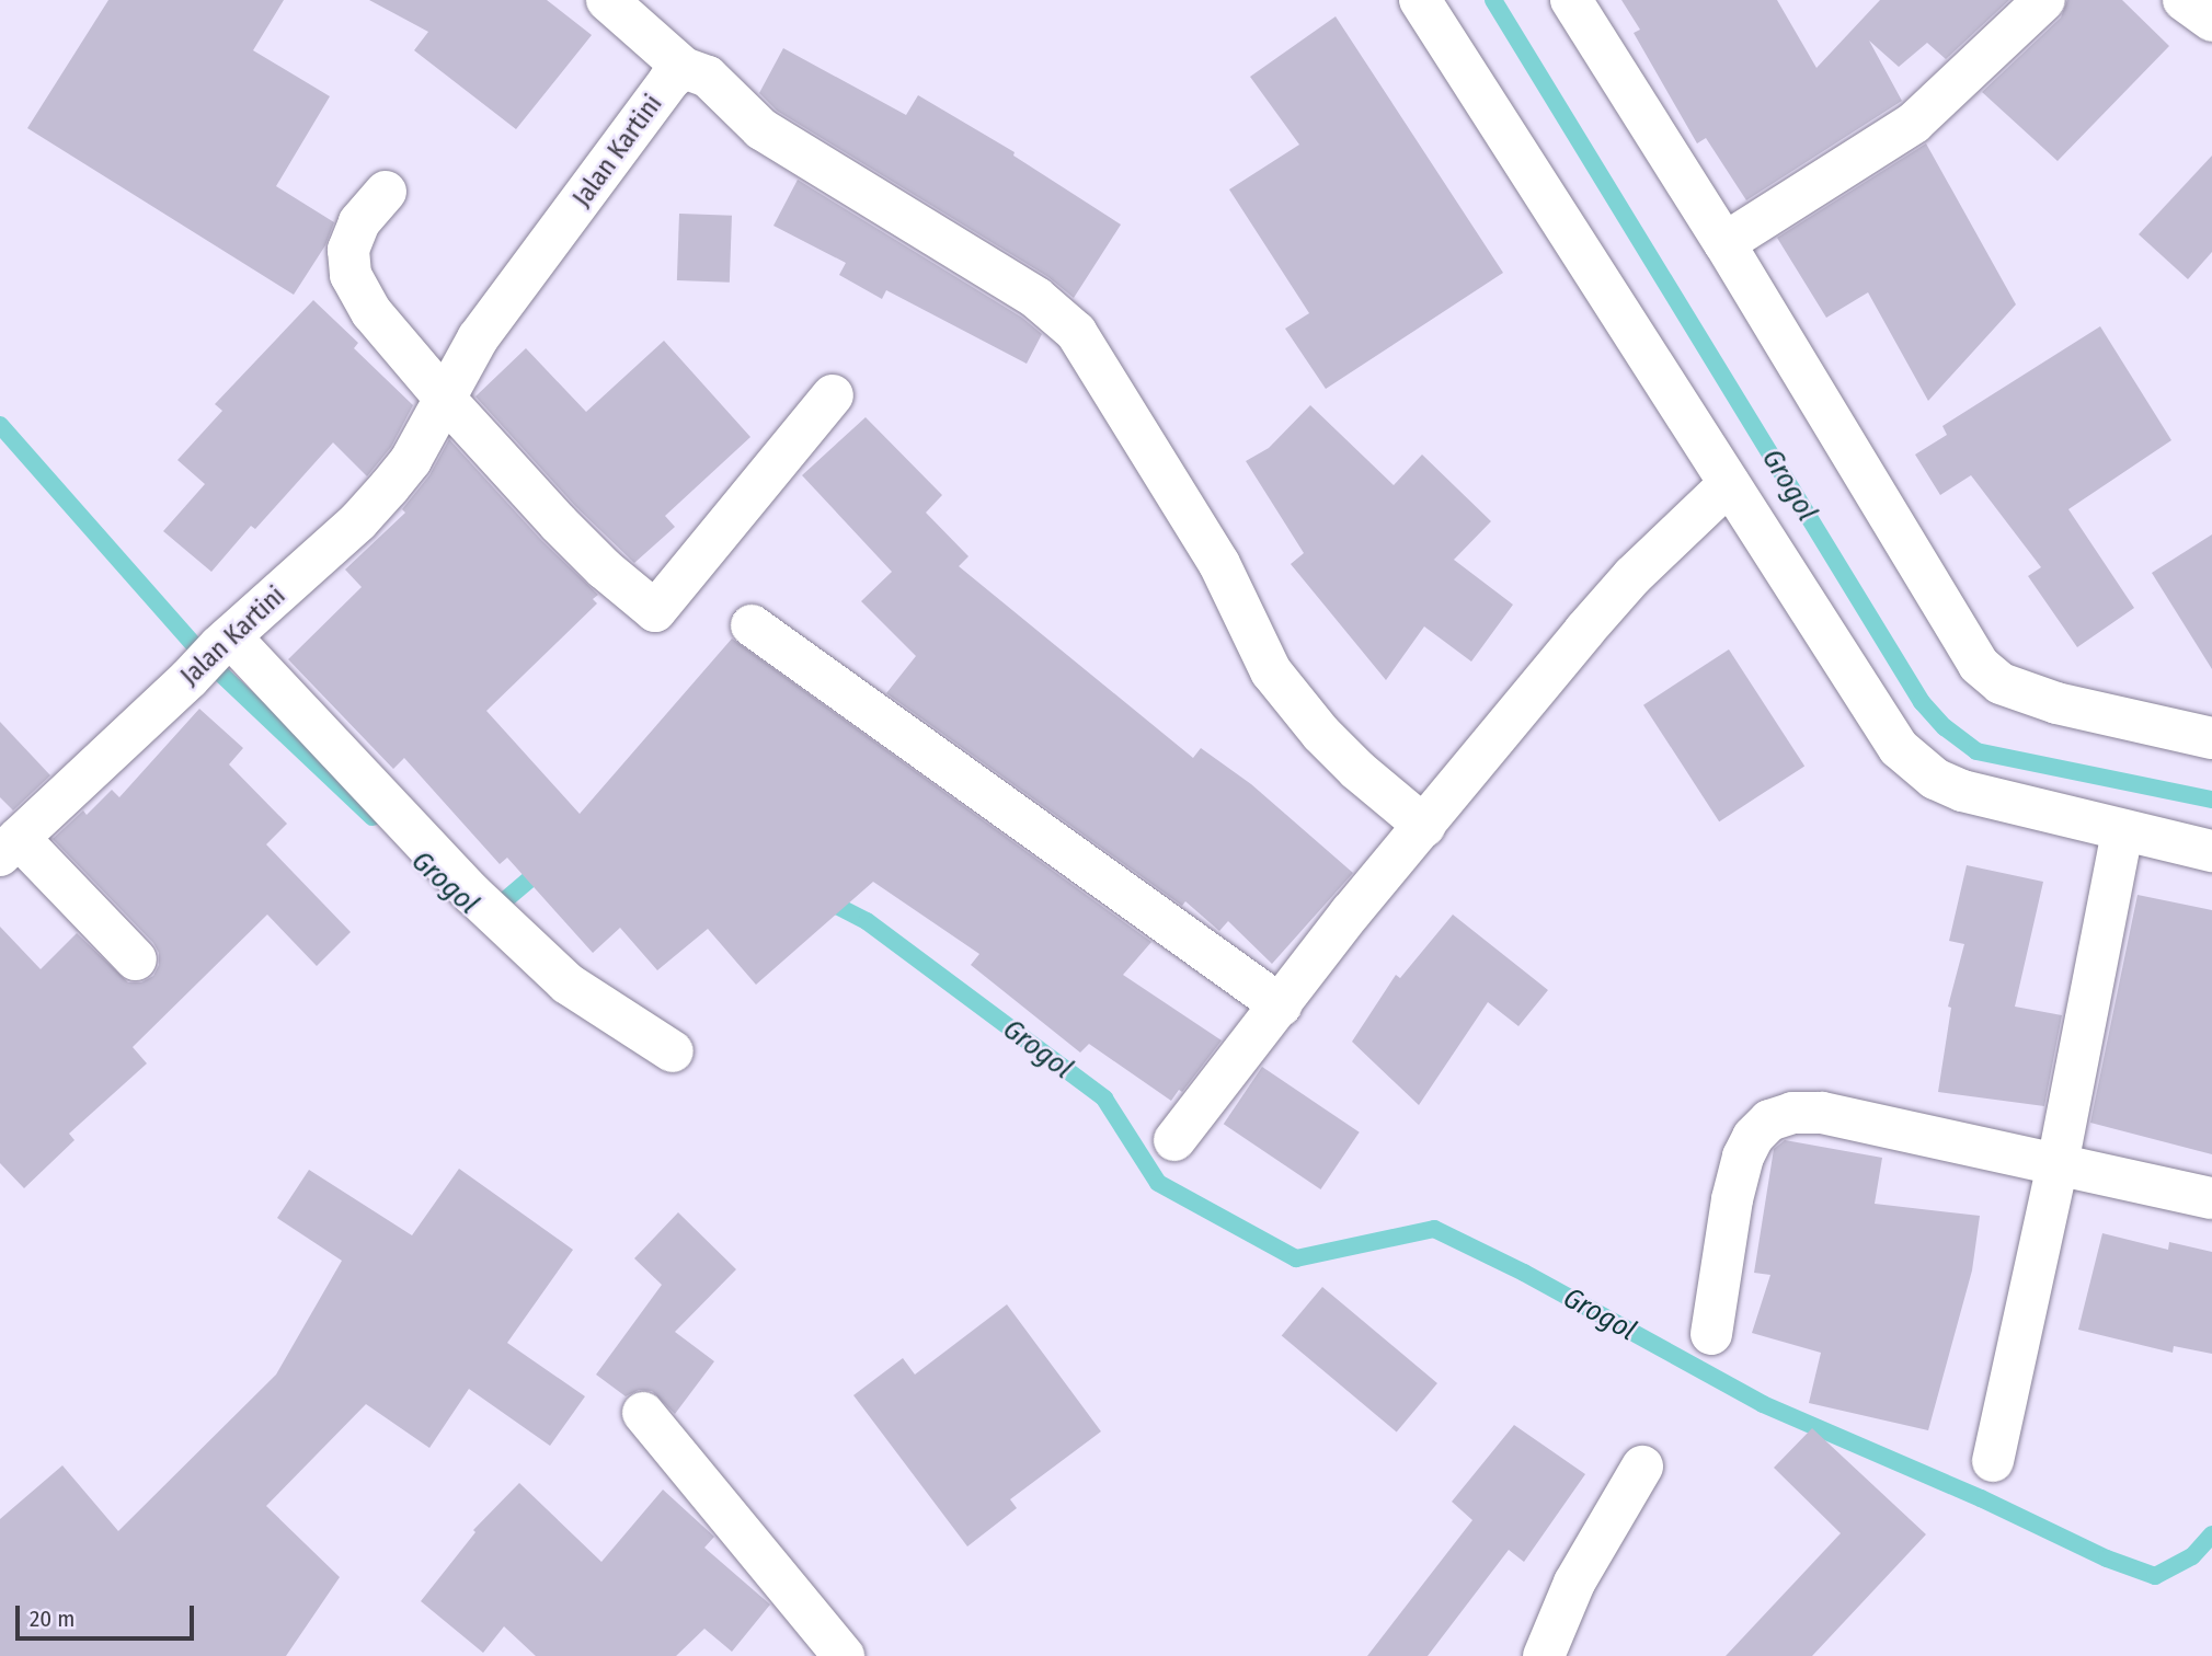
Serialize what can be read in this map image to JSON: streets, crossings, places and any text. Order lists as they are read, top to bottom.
{
  "streets": {
    "street": ["Jalan Kartini"]
  },
  "water": ["Grogol"],
  "scale_bar": "20 m"
}
